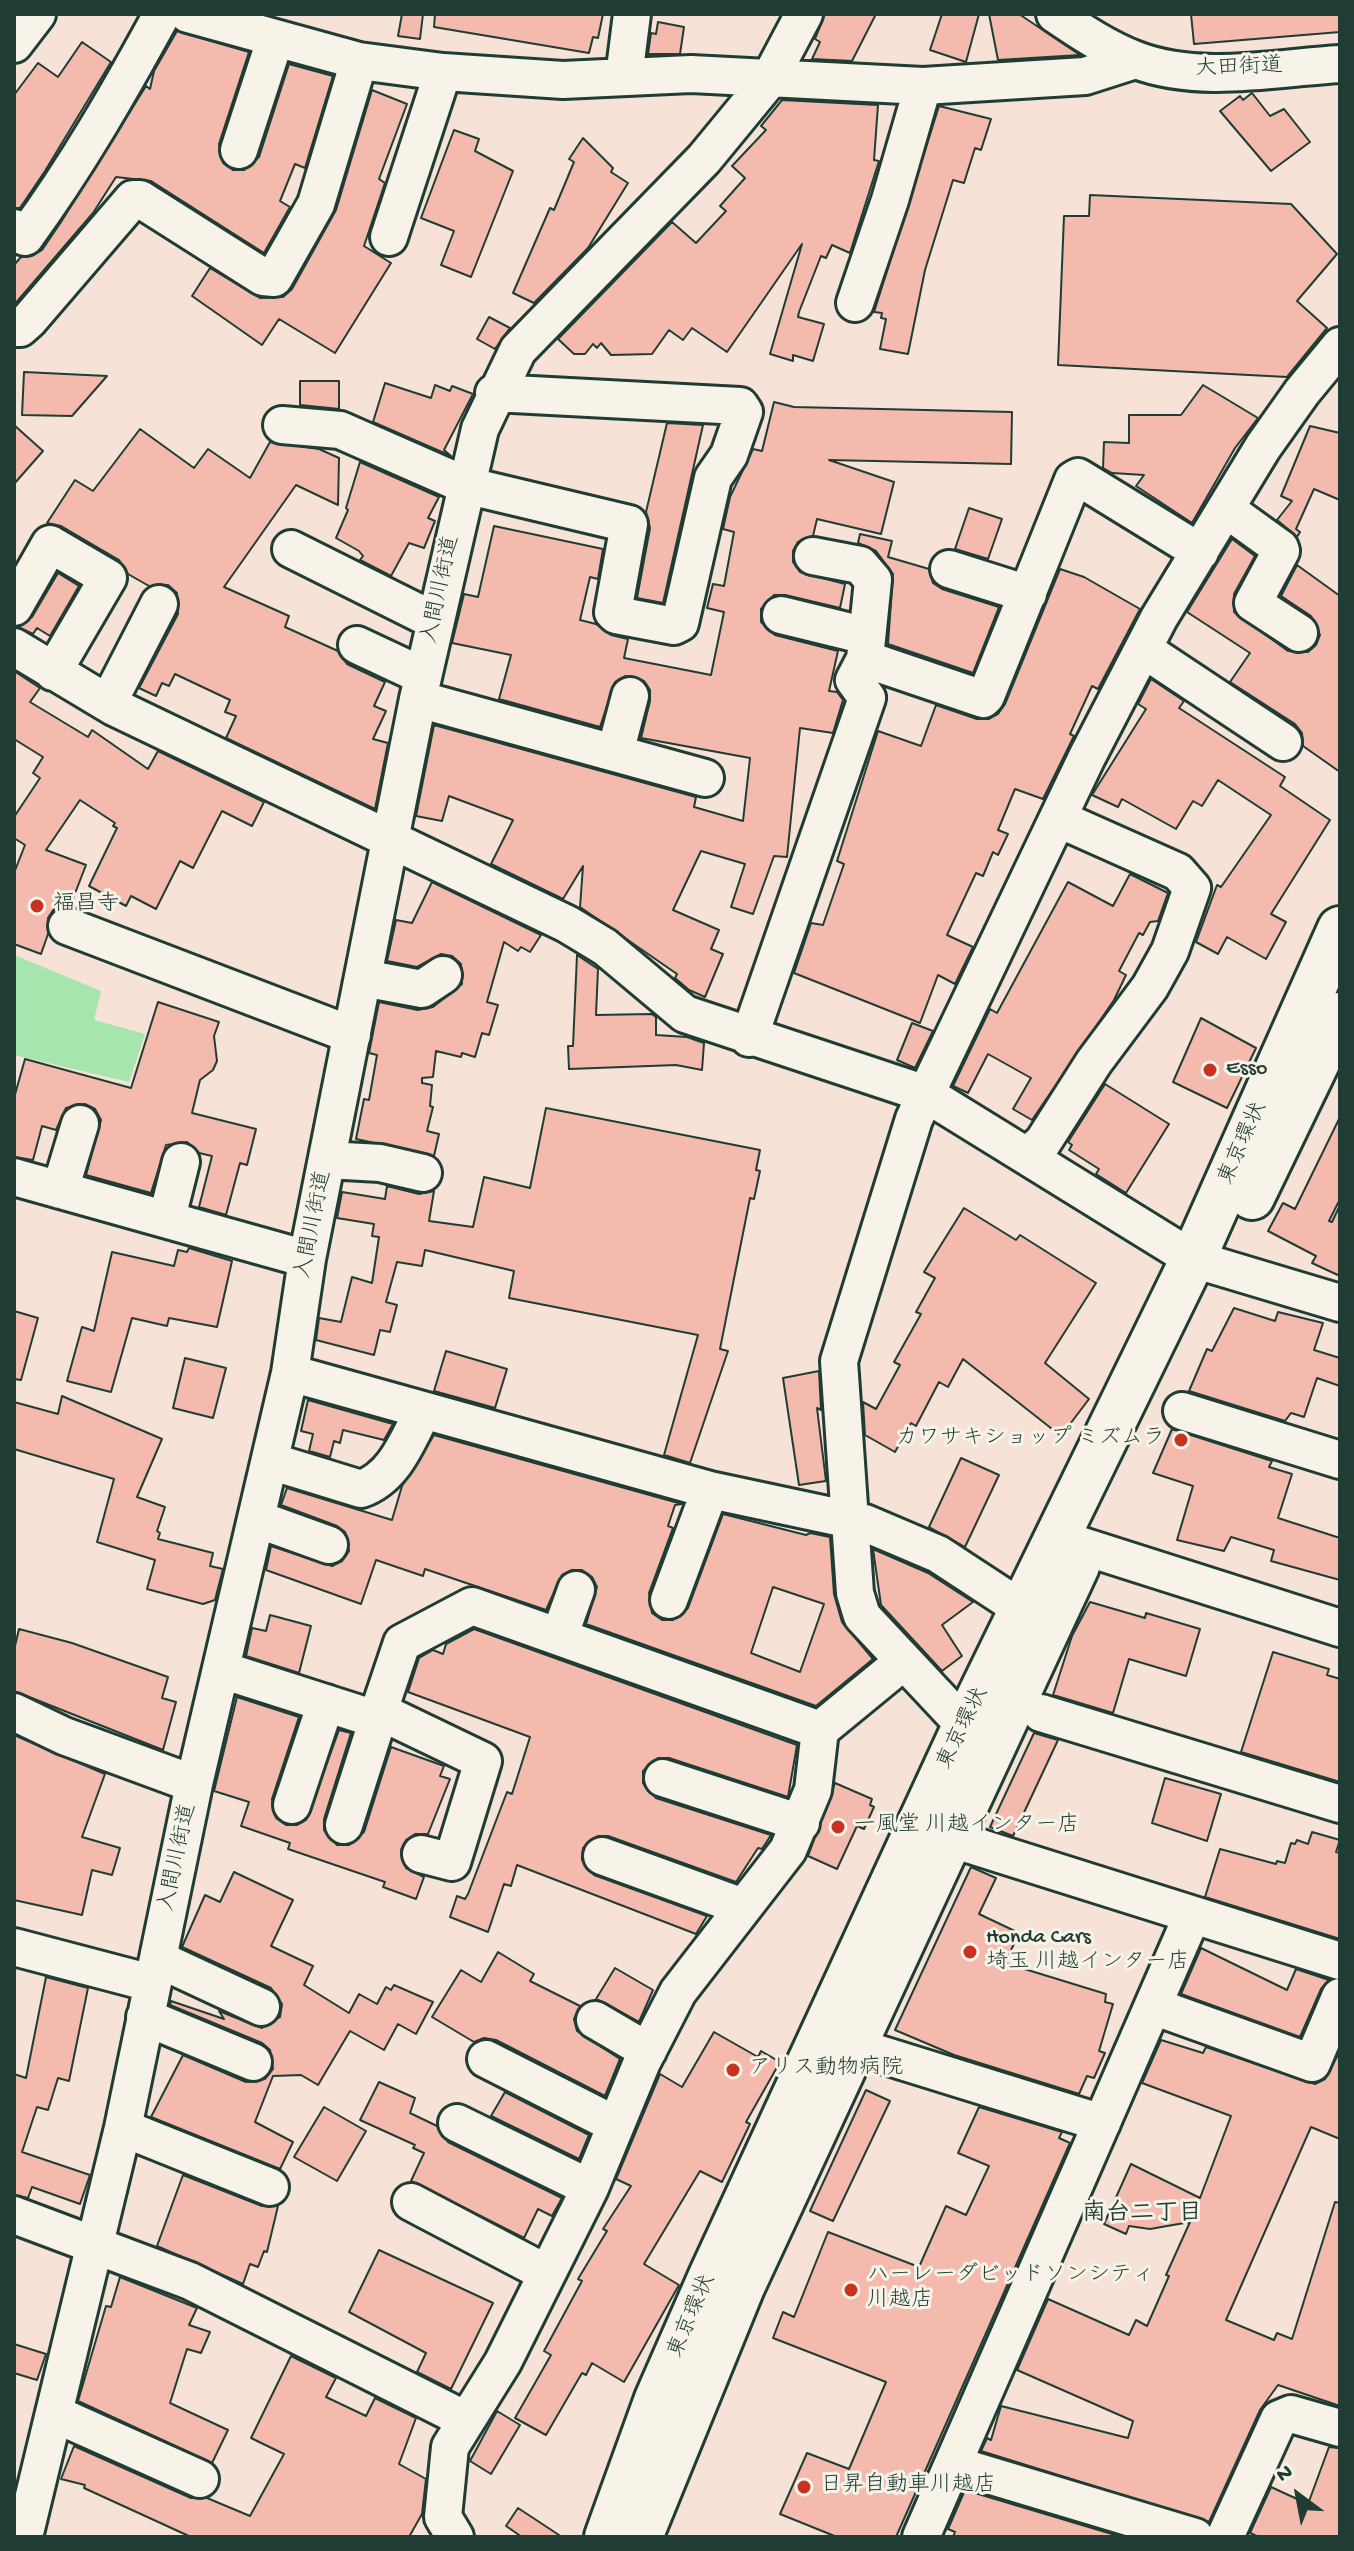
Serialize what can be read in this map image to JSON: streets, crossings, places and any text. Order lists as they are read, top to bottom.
{
  "streets": {
    "highway": ["東京環状"],
    "street": ["大田街道", "入間川街道"]
  },
  "districts": ["南台二丁目"],
  "places": [
    "福昌寺",
    "Esso",
    "カワサキショップ ミズムラ",
    "一風堂 川越インター店",
    "Honda Cars 埼玉 川越インター店",
    "アリス動物病院",
    "ハーレーダビッドソンシティ 川越店",
    "日昇自動車川越店"
  ],
  "north": "top left"
}
